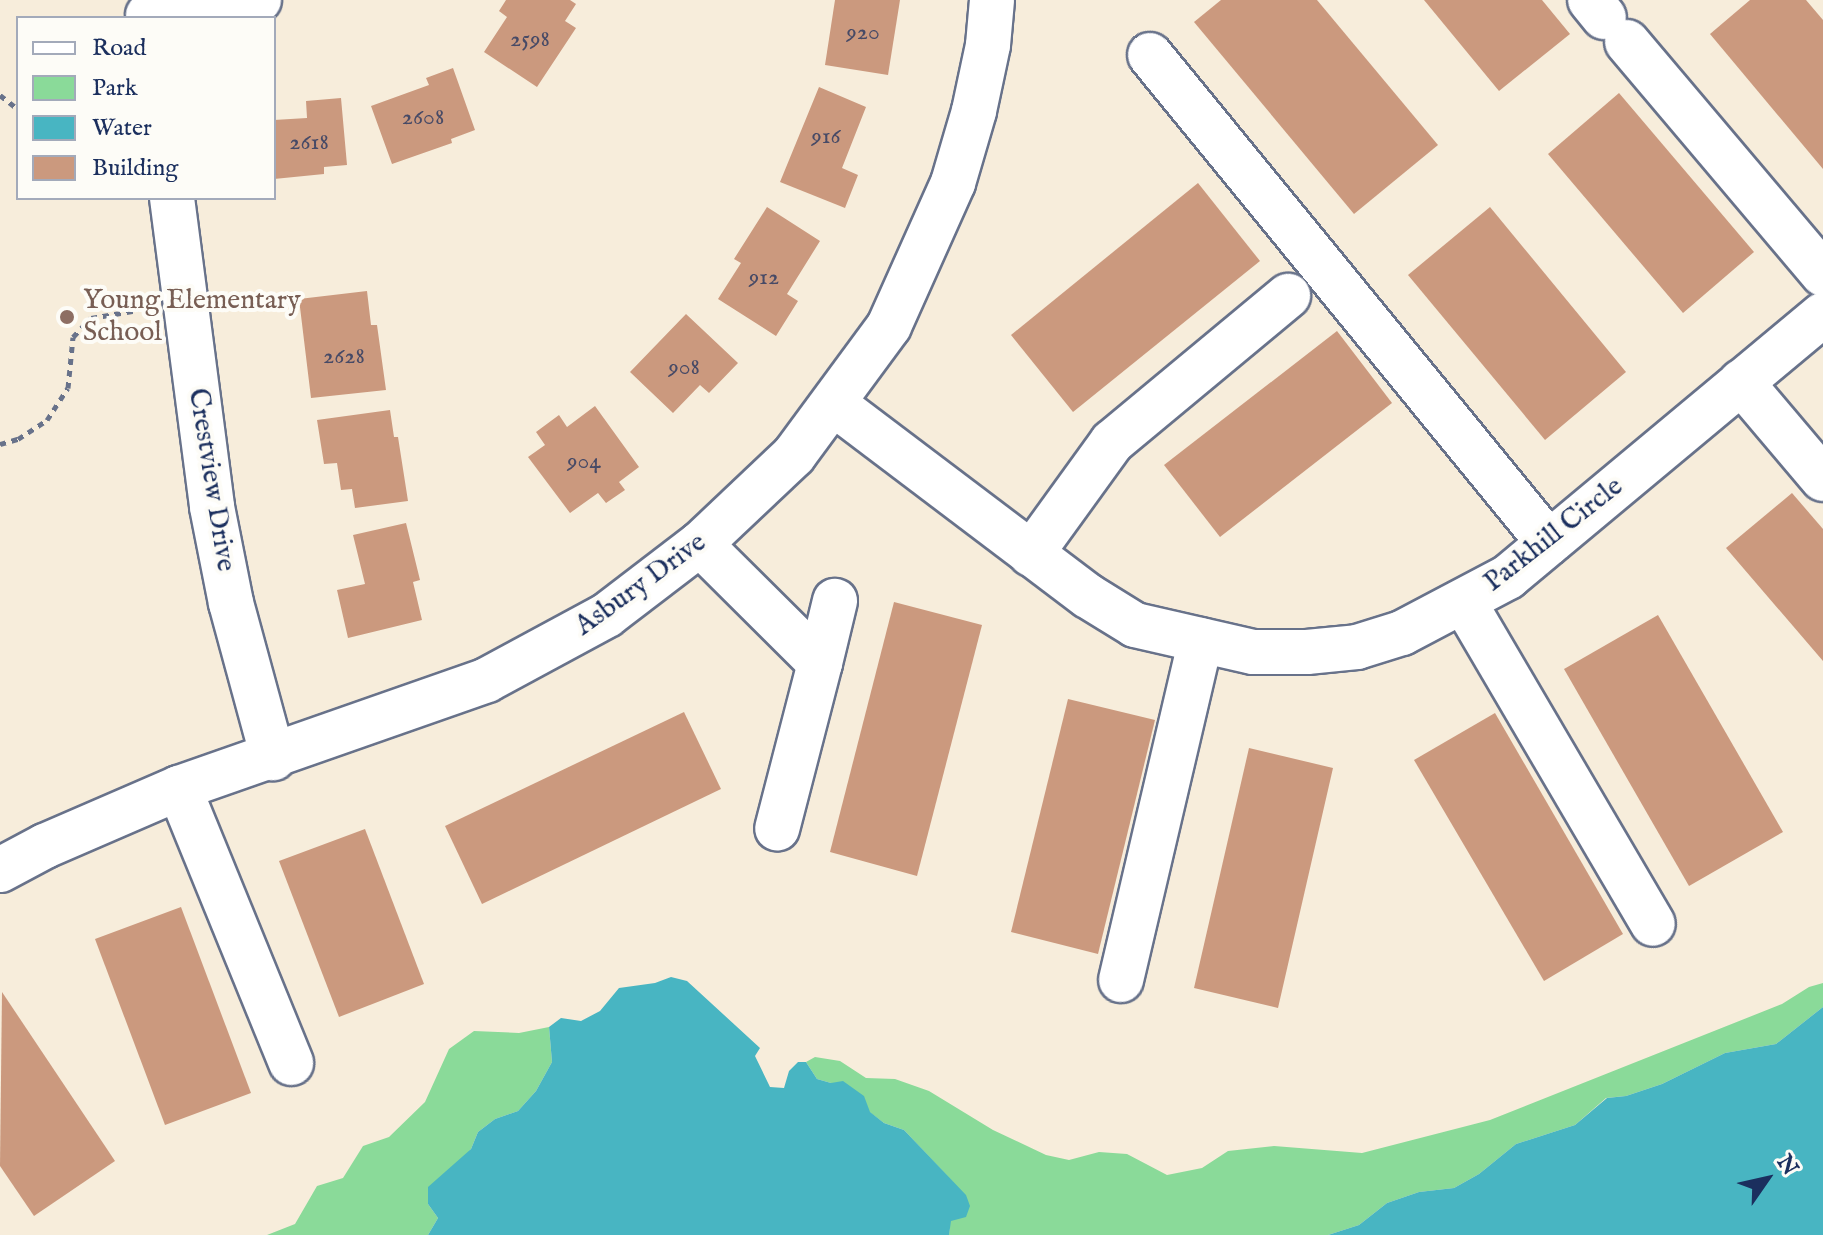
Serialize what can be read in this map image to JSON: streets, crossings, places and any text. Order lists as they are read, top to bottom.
{
  "streets": {
    "street": ["Crestview Drive", "Parkhill Circle", "Asbury Drive"]
  },
  "crossings": [
    ["Crestview Drive", "Asbury Drive"],
    ["Parkhill Circle", "Asbury Drive"]
  ],
  "places": ["Young Elementary School"],
  "house_numbers": [
    "920",
    "2598",
    "2608",
    "916",
    "2618",
    "912",
    "2628",
    "908",
    "904"
  ],
  "legend": [
    "Road",
    "Park",
    "Water",
    "Building"
  ],
  "north": "top right"
}
